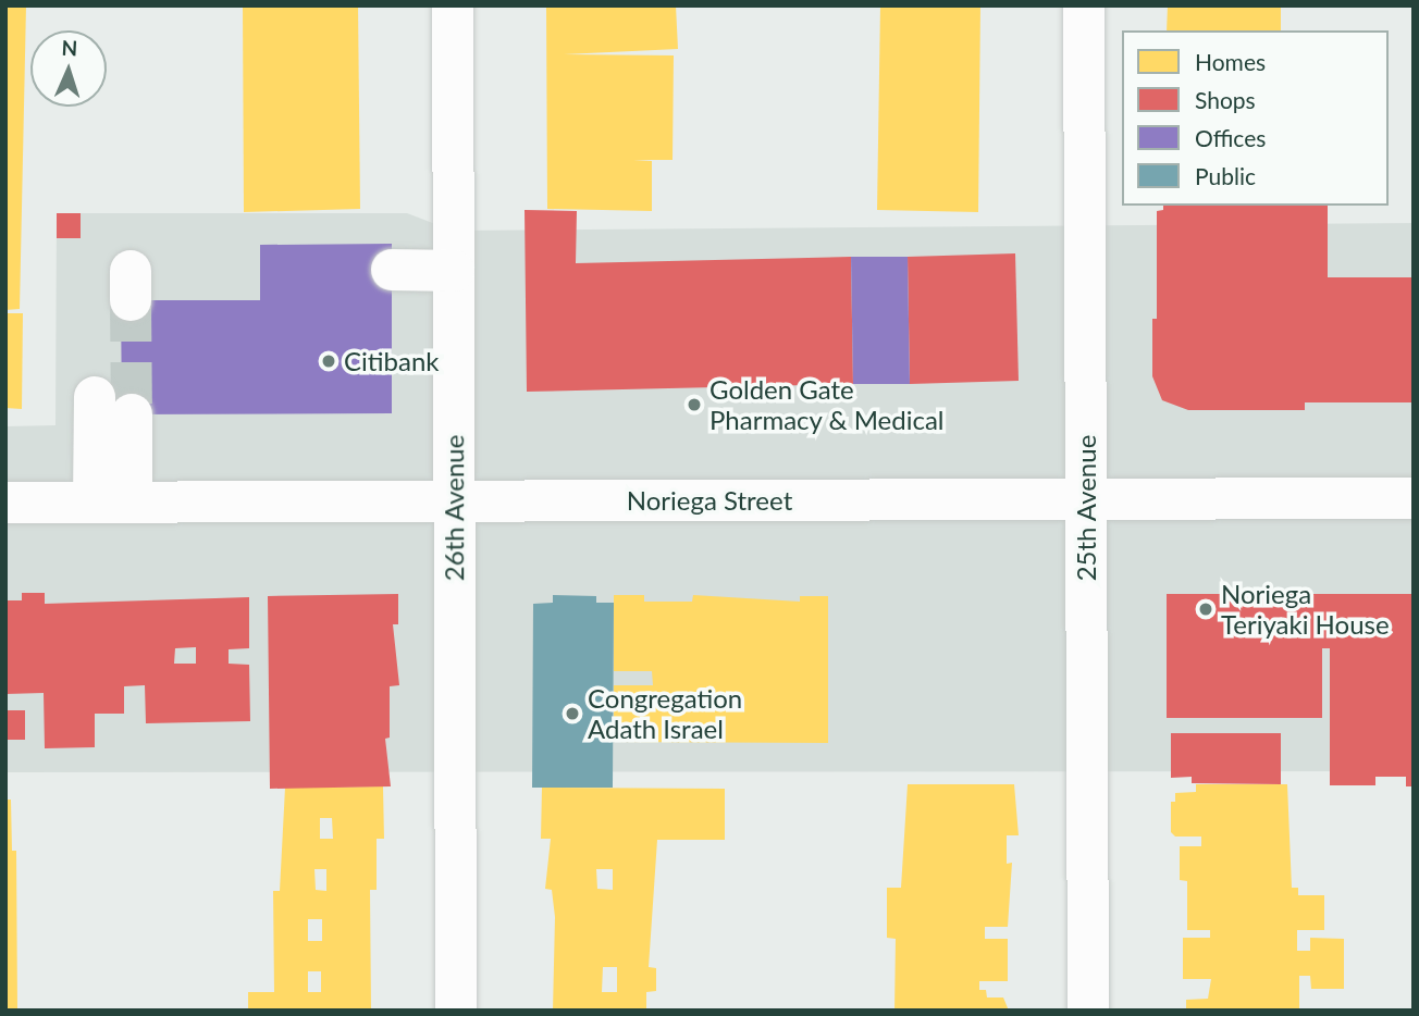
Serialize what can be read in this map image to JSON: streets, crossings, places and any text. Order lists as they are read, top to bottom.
{
  "streets": {
    "street": ["Noriega Street", "26th Avenue", "25th Avenue"]
  },
  "crossings": [
    ["Noriega Street", "26th Avenue"],
    ["Noriega Street", "25th Avenue"]
  ],
  "places": [
    "Citibank",
    "Golden Gate Pharmacy & Medical",
    "Noriega Teriyaki House",
    "Congregation Adath Israel"
  ],
  "legend": [
    "Homes",
    "Shops",
    "Offices",
    "Public"
  ],
  "north": "top"
}
